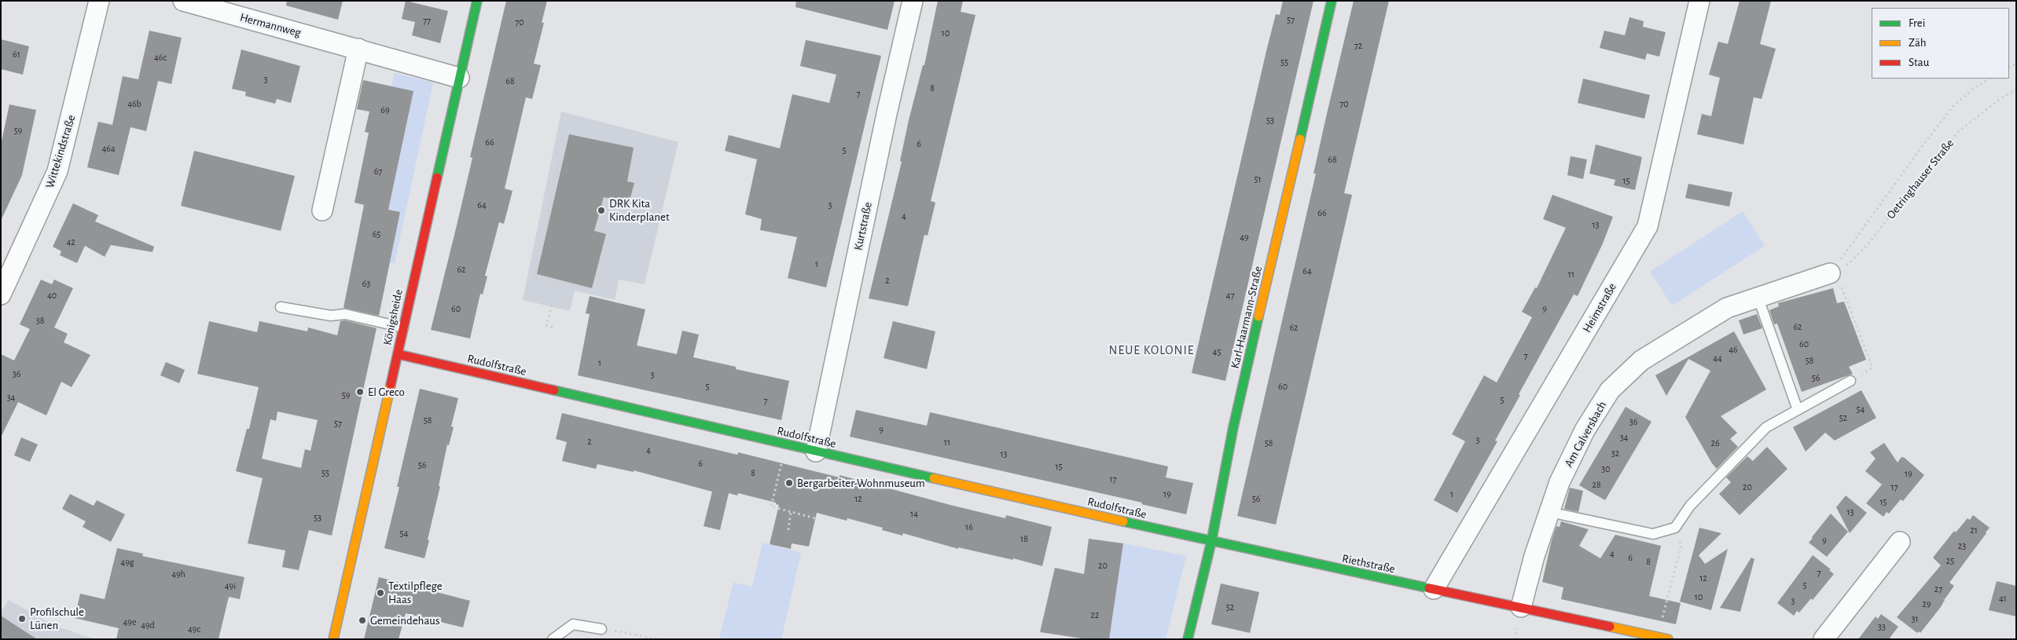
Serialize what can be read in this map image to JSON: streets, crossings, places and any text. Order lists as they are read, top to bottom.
{
  "streets": {
    "street": [
      "Hermannweg",
      "Wittekindstraße",
      "Kurtstraße",
      "Heimstraße",
      "Königsheide",
      "Karl-Haarmann-Straße",
      "Rudolfstraße",
      "Am Calversbach",
      "Riethstraße"
    ],
    "path": ["Oetringhauser Straße"]
  },
  "crossings": [
    ["Hermannweg", "Königsheide"],
    ["Oetringhauser Straße", "Am Calversbach"],
    ["Kurtstraße", "Rudolfstraße"],
    ["Heimstraße", "Riethstraße"],
    ["Königsheide", "Rudolfstraße"],
    ["Karl-Haarmann-Straße", "Rudolfstraße"],
    ["Karl-Haarmann-Straße", "Riethstraße"],
    ["Rudolfstraße", "Riethstraße"],
    ["Am Calversbach", "Riethstraße"]
  ],
  "districts": ["NEUE KOLONIE"],
  "places": [
    "DRK Kita Kinderplanet",
    "El Greco",
    "Bergarbeiter-Wohnmuseum",
    "Textilpflege Haas",
    "Profilschule Lünen",
    "Gemeindehaus"
  ],
  "house_numbers": [
    "57",
    "77",
    "70",
    "10",
    "72",
    "61",
    "46c",
    "55",
    "3",
    "68",
    "8",
    "7",
    "46b",
    "70",
    "69",
    "53",
    "59",
    "66",
    "6",
    "46a",
    "5",
    "68",
    "67",
    "51",
    "15",
    "64",
    "3",
    "66",
    "4",
    "13",
    "65",
    "49",
    "42",
    "1",
    "62",
    "64",
    "11",
    "2",
    "63",
    "40",
    "47",
    "60",
    "9",
    "38",
    "62",
    "62",
    "60",
    "46",
    "45",
    "7",
    "44",
    "58",
    "1",
    "36",
    "3",
    "56",
    "5",
    "60",
    "59",
    "34",
    "5",
    "7",
    "54",
    "52",
    "58",
    "36",
    "57",
    "9",
    "34",
    "3",
    "2",
    "11",
    "58",
    "26",
    "4",
    "32",
    "13",
    "6",
    "56",
    "15",
    "30",
    "55",
    "8",
    "19",
    "17",
    "28",
    "20",
    "17",
    "19",
    "1",
    "12",
    "56",
    "15",
    "13",
    "14",
    "53",
    "16",
    "21",
    "54",
    "18",
    "9",
    "23",
    "4",
    "6",
    "25",
    "8",
    "49g",
    "20",
    "7",
    "49h",
    "12",
    "5",
    "49i",
    "27",
    "10",
    "41",
    "3",
    "29",
    "52",
    "22",
    "31",
    "49e",
    "49d",
    "33",
    "49c"
  ],
  "legend": ["Frei", "Zäh", "Stau"]
}
